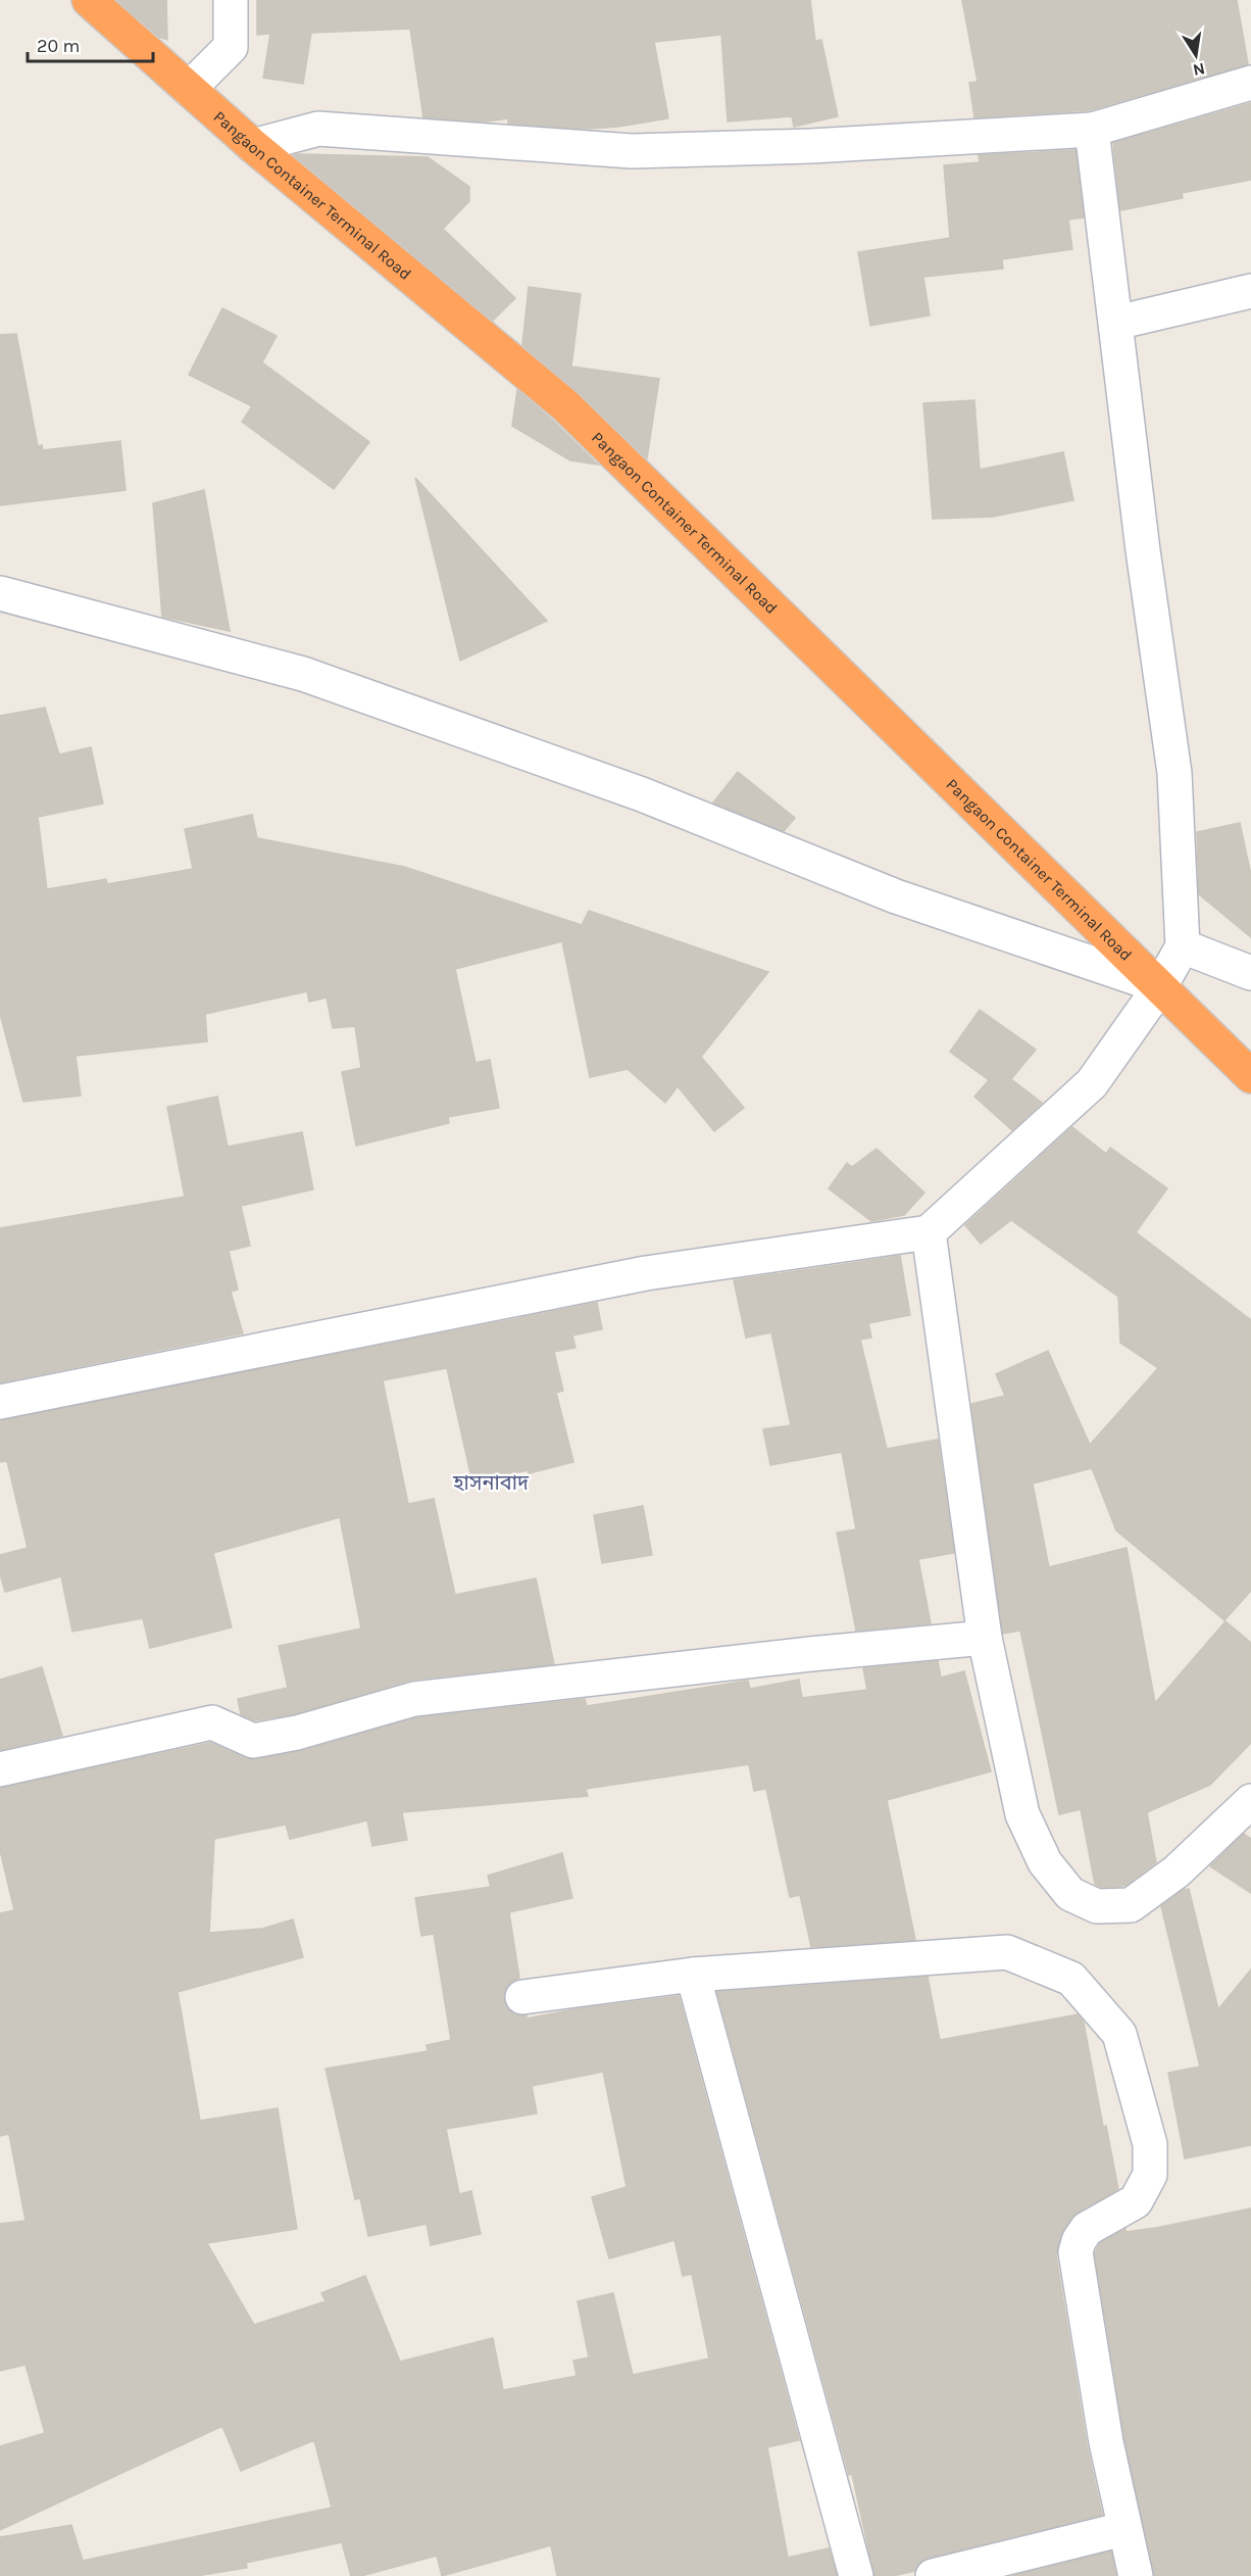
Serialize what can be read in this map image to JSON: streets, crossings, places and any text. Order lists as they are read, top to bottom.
{
  "streets": {
    "highway": ["Pangaon Container Terminal Road"]
  },
  "districts": ["হাসনাবাদ"],
  "scale_bar": "20 m",
  "north": "bottom"
}
